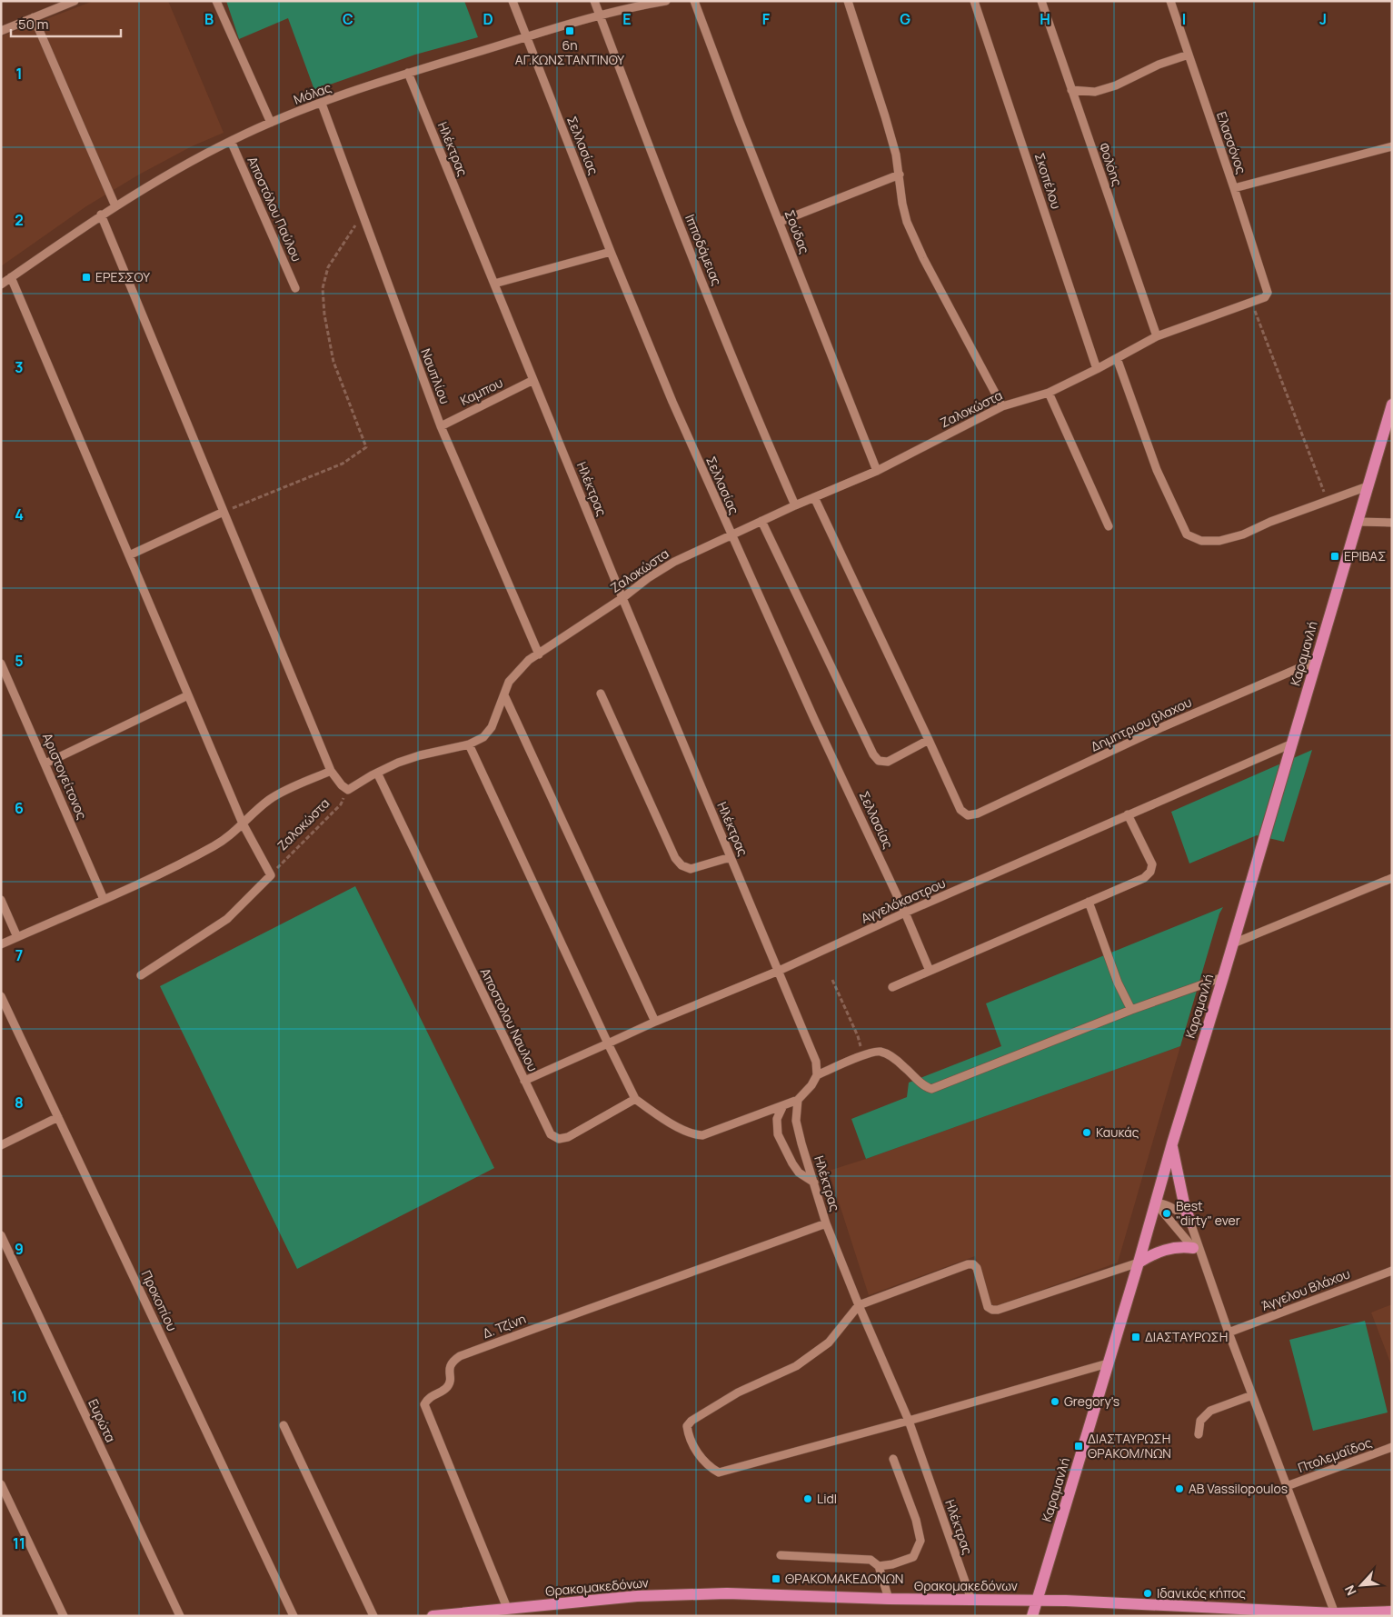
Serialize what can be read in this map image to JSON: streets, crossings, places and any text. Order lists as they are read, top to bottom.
{
  "streets": {
    "main road": ["Καραμανλή", "Θρακομακεδόνων"],
    "street": [
      "Μόλας",
      "Ελασσόνος",
      "Σελλασίας",
      "Ηλέκτρας",
      "Φολόης",
      "Σκοπέλου",
      "Αποστόλου Παύλου",
      "Σούδας",
      "Ιπποδάμειας",
      "Ναυπλίου",
      "Καμπου",
      "Ζαλοκώστα",
      "Δημητριου βλαχου",
      "Αριστογείτονος",
      "Αγγελόκαστρου",
      "Αποστολου Ναυλου",
      "Άγγελου Βλάχου",
      "Προκοπίου",
      "Δ. Τζίνη",
      "Ευρώτα",
      "Πτολεμαΐδος"
    ]
  },
  "crossings": [
    ["Μόλας", "Σελλασίας"],
    ["Μόλας", "Ηλέκτρας"],
    ["Μόλας", "Αποστόλου Παύλου"],
    ["Μόλας", "Ιπποδάμειας"],
    ["Μόλας", "Ναυπλίου"],
    ["Ελασσόνος", "Ζαλοκώστα"],
    ["Σελλασίας", "Ζαλοκώστα"],
    ["Σελλασίας", "Αγγελόκαστρου"],
    ["Ηλέκτρας", "Καμπου"],
    ["Ηλέκτρας", "Ζαλοκώστα"],
    ["Ηλέκτρας", "Αγγελόκαστρου"],
    ["Ηλέκτρας", "Δ. Τζίνη"],
    ["Ηλέκτρας", "Θρακομακεδόνων"],
    ["Φολόης", "Ζαλοκώστα"],
    ["Σκοπέλου", "Ζαλοκώστα"],
    ["Σούδας", "Ζαλοκώστα"],
    ["Ιπποδάμειας", "Ζαλοκώστα"],
    ["Ναυπλίου", "Καμπου"],
    ["Ναυπλίου", "Ζαλοκώστα"],
    ["Ζαλοκώστα", "Αποστολου Ναυλου"],
    ["Καραμανλή", "Δημητριου βλαχου"],
    ["Καραμανλή", "Αγγελόκαστρου"],
    ["Καραμανλή", "Θρακομακεδόνων"],
    ["Αγγελόκαστρου", "Αποστολου Ναυλου"],
    ["Δ. Τζίνη", "Θρακομακεδόνων"]
  ],
  "places": {
    "transit": [
      "6η ΑΓ.ΚΩΝΣΤΑΝΤΙΝΟΥ",
      "ΕΡΕΣΣΟΥ",
      "ΕΡΙΒΑΣ",
      "ΔΙΑΣΤΑΥΡΩΣΗ",
      "ΔΙΑΣΤΑΥΡΩΣΗ ΘΡΑΚΟΜ/ΝΩΝ",
      "ΘΡΑΚΟΜΑΚΕΔΟΝΩΝ"
    ],
    "other": [
      "Καυκάς",
      "Best \"dirty\" ever",
      "Gregory's",
      "AB Vassilopoulos",
      "Lidl",
      "Ιδανικός κήπος"
    ]
  },
  "scale_bar": "50 m",
  "north": "bottom left",
  "grid": {
    "columns": [
      "B",
      "C",
      "D",
      "E",
      "F",
      "G",
      "H",
      "I",
      "J"
    ],
    "rows": [
      "1",
      "2",
      "3",
      "4",
      "5",
      "6",
      "7",
      "8",
      "9",
      "10",
      "11"
    ]
  }
}
